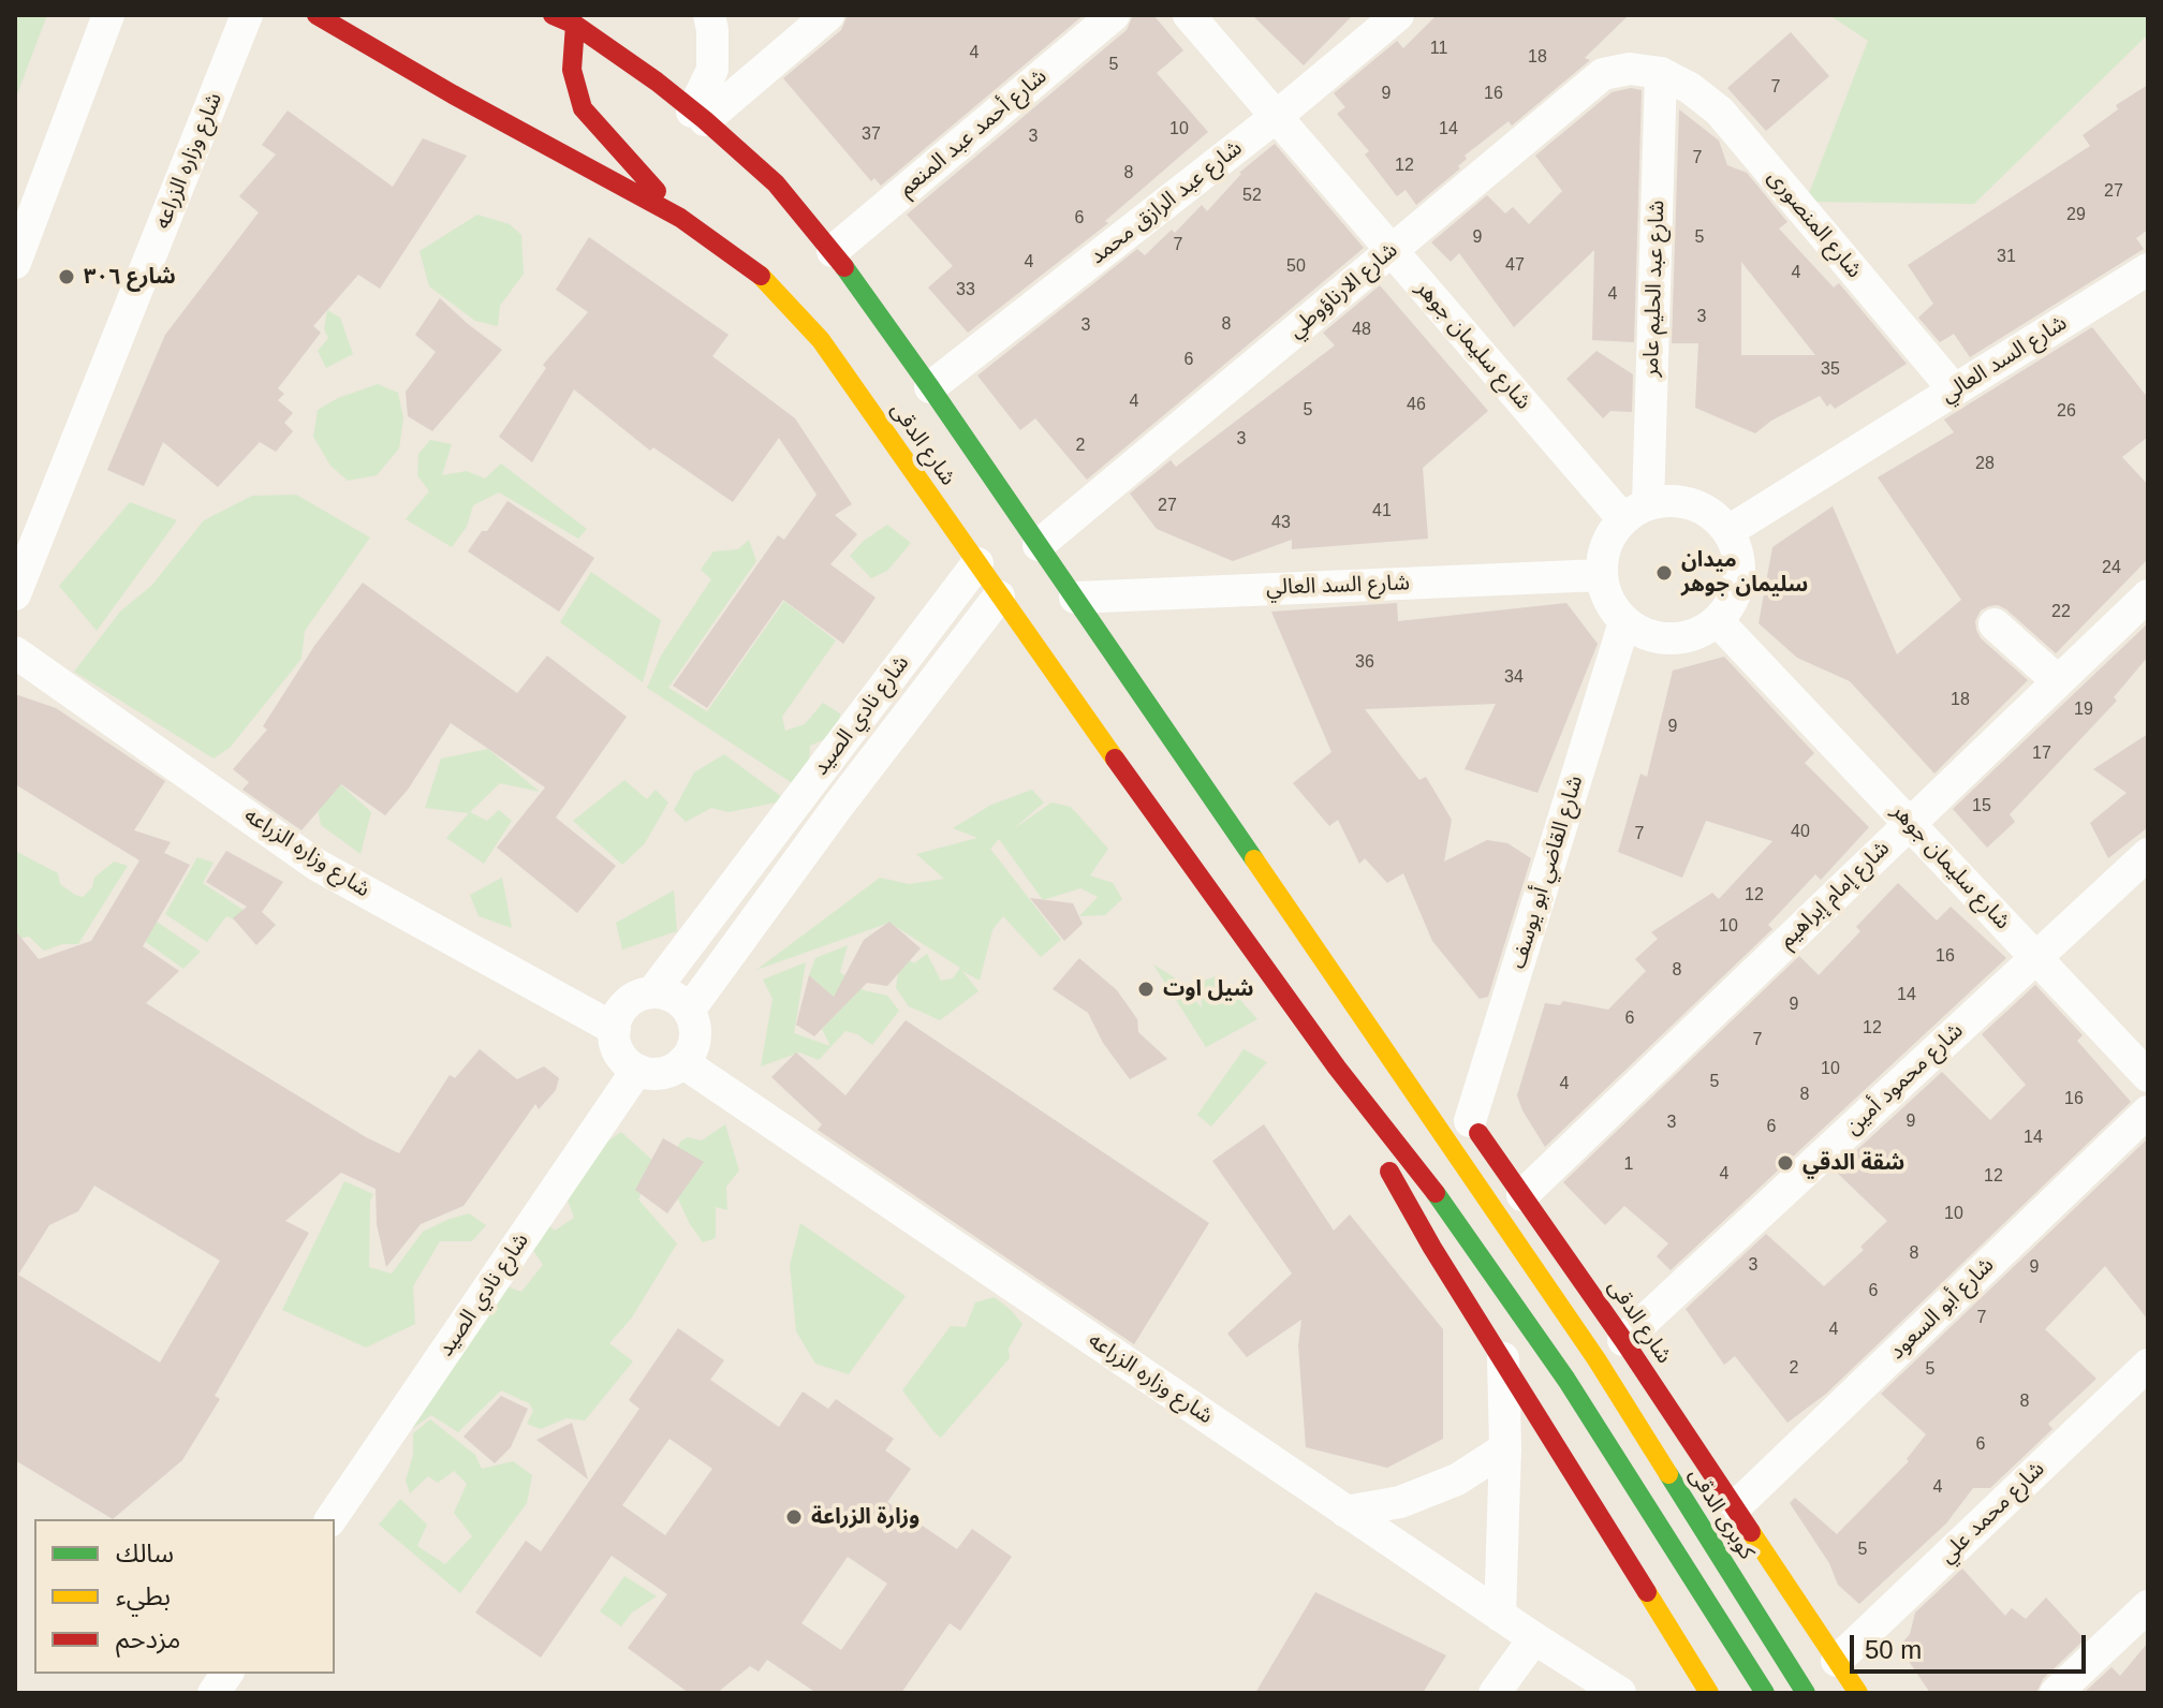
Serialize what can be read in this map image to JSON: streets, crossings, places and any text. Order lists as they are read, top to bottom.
{
  "streets": {
    "main road": ["شارع الدقى", "كوبرى الدقى"],
    "street": [
      "شارع أحمد عبد المنعم",
      "شارع وزاره الزراعه",
      "شارع عبد الرازق محمد",
      "شارع المنصورى",
      "شارع عبد الحليم عامر",
      "شارع الارناؤوطي",
      "شارع سليمان جوهر",
      "شارع السد العالي",
      "شارع نادي الصيد",
      "شارع القاضي أبو يوسف",
      "شارع إمام إبراهيم",
      "شارع محمود أمين",
      "شارع أبو السعود",
      "شارع محمد علي"
    ]
  },
  "crossings": [
    ["شارع أحمد عبد المنعم", "شارع الدقى"],
    ["شارع وزاره الزراعه", "شارع نادي الصيد"],
    ["شارع عبد الرازق محمد", "شارع سليمان جوهر"],
    ["شارع عبد الرازق محمد", "شارع الدقى"],
    ["شارع المنصورى", "شارع عبد الحليم عامر"],
    ["شارع المنصورى", "شارع الارناؤوطي"],
    ["شارع المنصورى", "شارع السد العالي"],
    ["شارع عبد الحليم عامر", "شارع الارناؤوطي"],
    ["شارع عبد الحليم عامر", "شارع سليمان جوهر"],
    ["شارع عبد الحليم عامر", "شارع السد العالي"],
    ["شارع عبد الحليم عامر", "شارع القاضي أبو يوسف"],
    ["شارع الارناؤوطي", "شارع سليمان جوهر"],
    ["شارع الارناؤوطي", "شارع الدقى"],
    ["شارع سليمان جوهر", "شارع السد العالي"],
    ["شارع سليمان جوهر", "شارع القاضي أبو يوسف"],
    ["شارع سليمان جوهر", "شارع إمام إبراهيم"],
    ["شارع سليمان جوهر", "شارع محمود أمين"],
    ["شارع السد العالي", "شارع الدقى"],
    ["شارع السد العالي", "شارع القاضي أبو يوسف"],
    ["شارع الدقى", "شارع نادي الصيد"],
    ["شارع الدقى", "شارع القاضي أبو يوسف"],
    ["شارع الدقى", "شارع إمام إبراهيم"],
    ["شارع الدقى", "شارع محمود أمين"],
    ["شارع الدقى", "شارع أبو السعود"],
    ["شارع الدقى", "شارع محمد علي"],
    ["شارع الدقى", "كوبرى الدقى"]
  ],
  "places": [
    "شارع ٣٠٦",
    "ميدان سليمان جوهر",
    "شيل اوت",
    "شقة الدقي",
    "وزارة الزراعة"
  ],
  "house_numbers": [
    "11",
    "4",
    "18",
    "5",
    "7",
    "9",
    "16",
    "10",
    "14",
    "37",
    "3",
    "7",
    "12",
    "8",
    "27",
    "52",
    "29",
    "6",
    "9",
    "5",
    "7",
    "31",
    "4",
    "47",
    "50",
    "4",
    "33",
    "4",
    "3",
    "8",
    "3",
    "48",
    "6",
    "35",
    "4",
    "46",
    "5",
    "26",
    "3",
    "2",
    "28",
    "27",
    "41",
    "43",
    "24",
    "22",
    "36",
    "34",
    "18",
    "19",
    "9",
    "17",
    "15",
    "40",
    "7",
    "12",
    "10",
    "16",
    "8",
    "14",
    "9",
    "6",
    "12",
    "7",
    "10",
    "5",
    "4",
    "8",
    "16",
    "9",
    "3",
    "6",
    "14",
    "1",
    "4",
    "12",
    "10",
    "8",
    "3",
    "9",
    "6",
    "7",
    "4",
    "2",
    "5",
    "8",
    "6",
    "4",
    "5"
  ],
  "legend": ["سالك", "بطيء", "مزدحم"],
  "scale_bar": "50 m"
}
